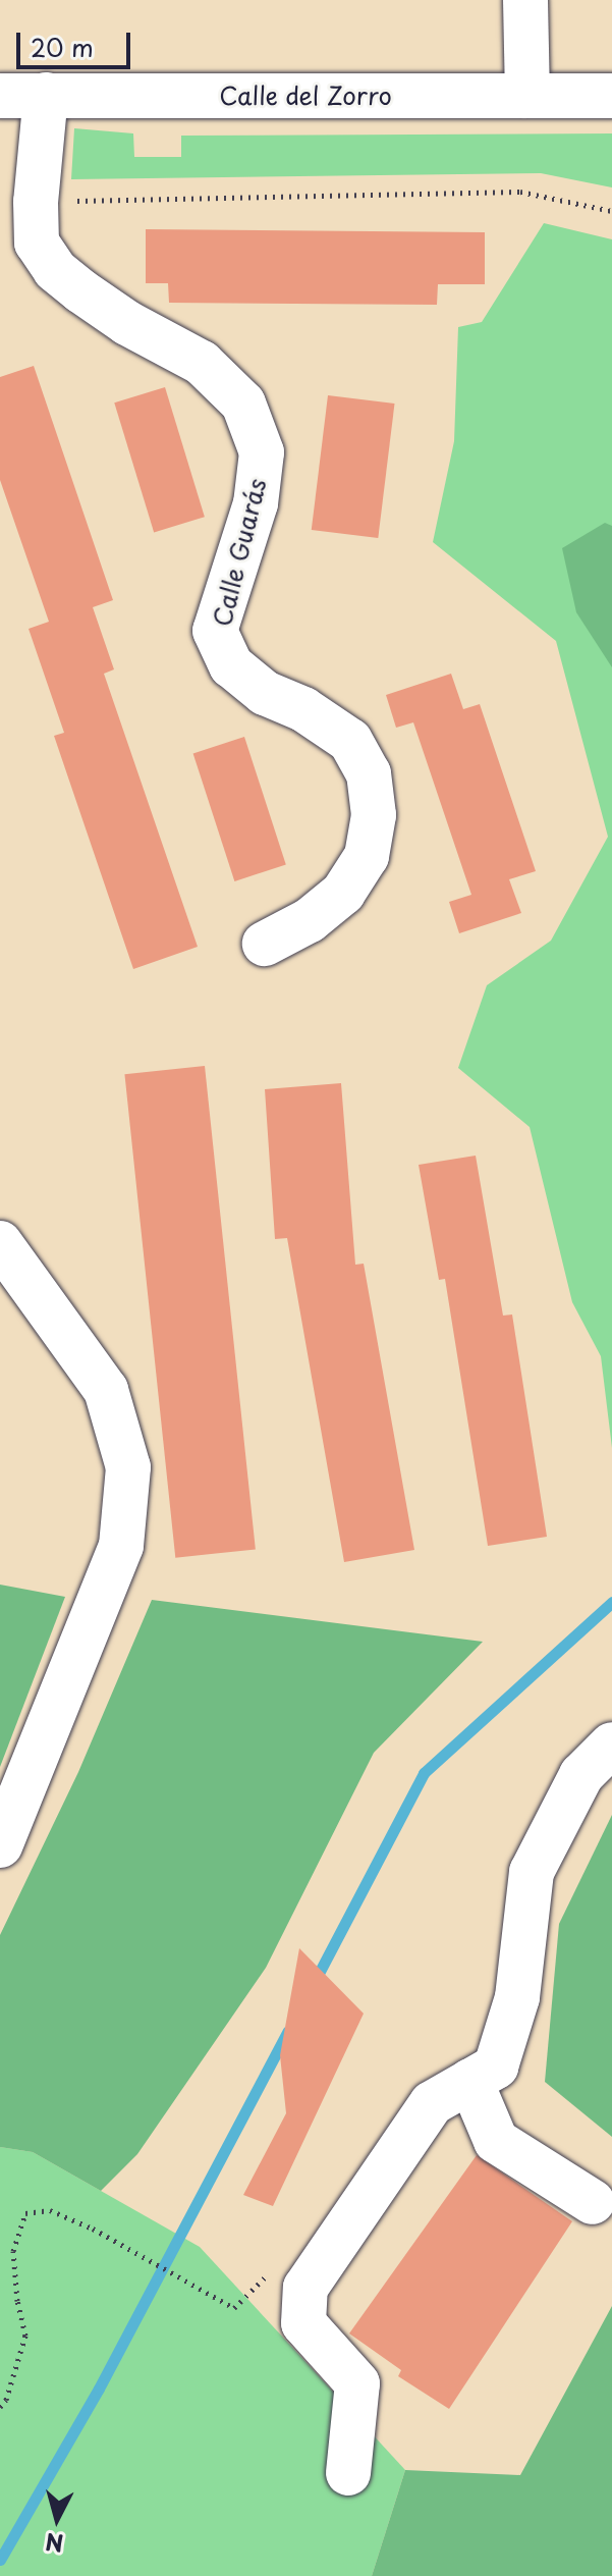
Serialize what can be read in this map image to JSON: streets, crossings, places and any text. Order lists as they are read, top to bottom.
{
  "streets": {
    "street": ["Calle del Zorro", "Calle Guarás"]
  },
  "crossings": [
    ["Calle del Zorro", "Calle Guarás"]
  ],
  "scale_bar": "20 m",
  "north": "bottom"
}
